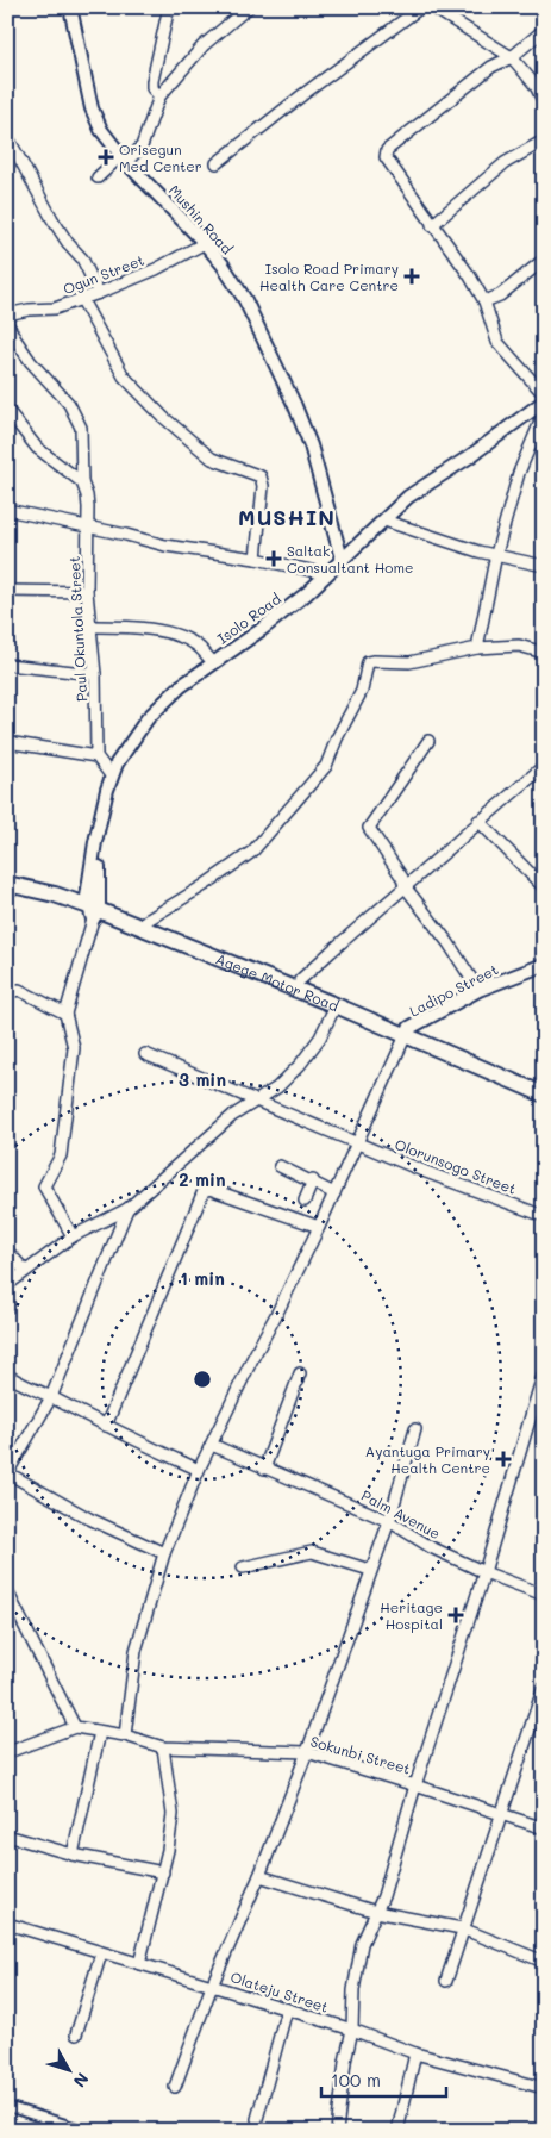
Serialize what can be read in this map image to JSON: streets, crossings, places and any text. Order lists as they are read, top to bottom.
{
  "streets": {
    "highway": ["Agege Motor Road"],
    "main road": ["Mushin Road", "Isolo Road", "Ladipo Street"],
    "street": [
      "Ogun Street",
      "Paul Okuntola Street",
      "Olorunsogo Street",
      "Palm Avenue",
      "Sokunbi Street",
      "Olateju Street"
    ]
  },
  "crossings": [
    ["Mushin Road", "Ogun Street"],
    ["Mushin Road", "Isolo Road"],
    ["Isolo Road", "Agege Motor Road"],
    ["Agege Motor Road", "Ladipo Street"]
  ],
  "districts": ["MUSHIN"],
  "places": {
    "health": [
      "Orisegun Med Center",
      "Isolo Road Primary Health Care Centre",
      "Saltak Consualtant Home",
      "Ayantuga Primary Health Centre",
      "Heritage Hospital"
    ]
  },
  "scale_bar": "100 m",
  "north": "bottom right",
  "rings": ["3 min", "2 min", "1 min"]
}
